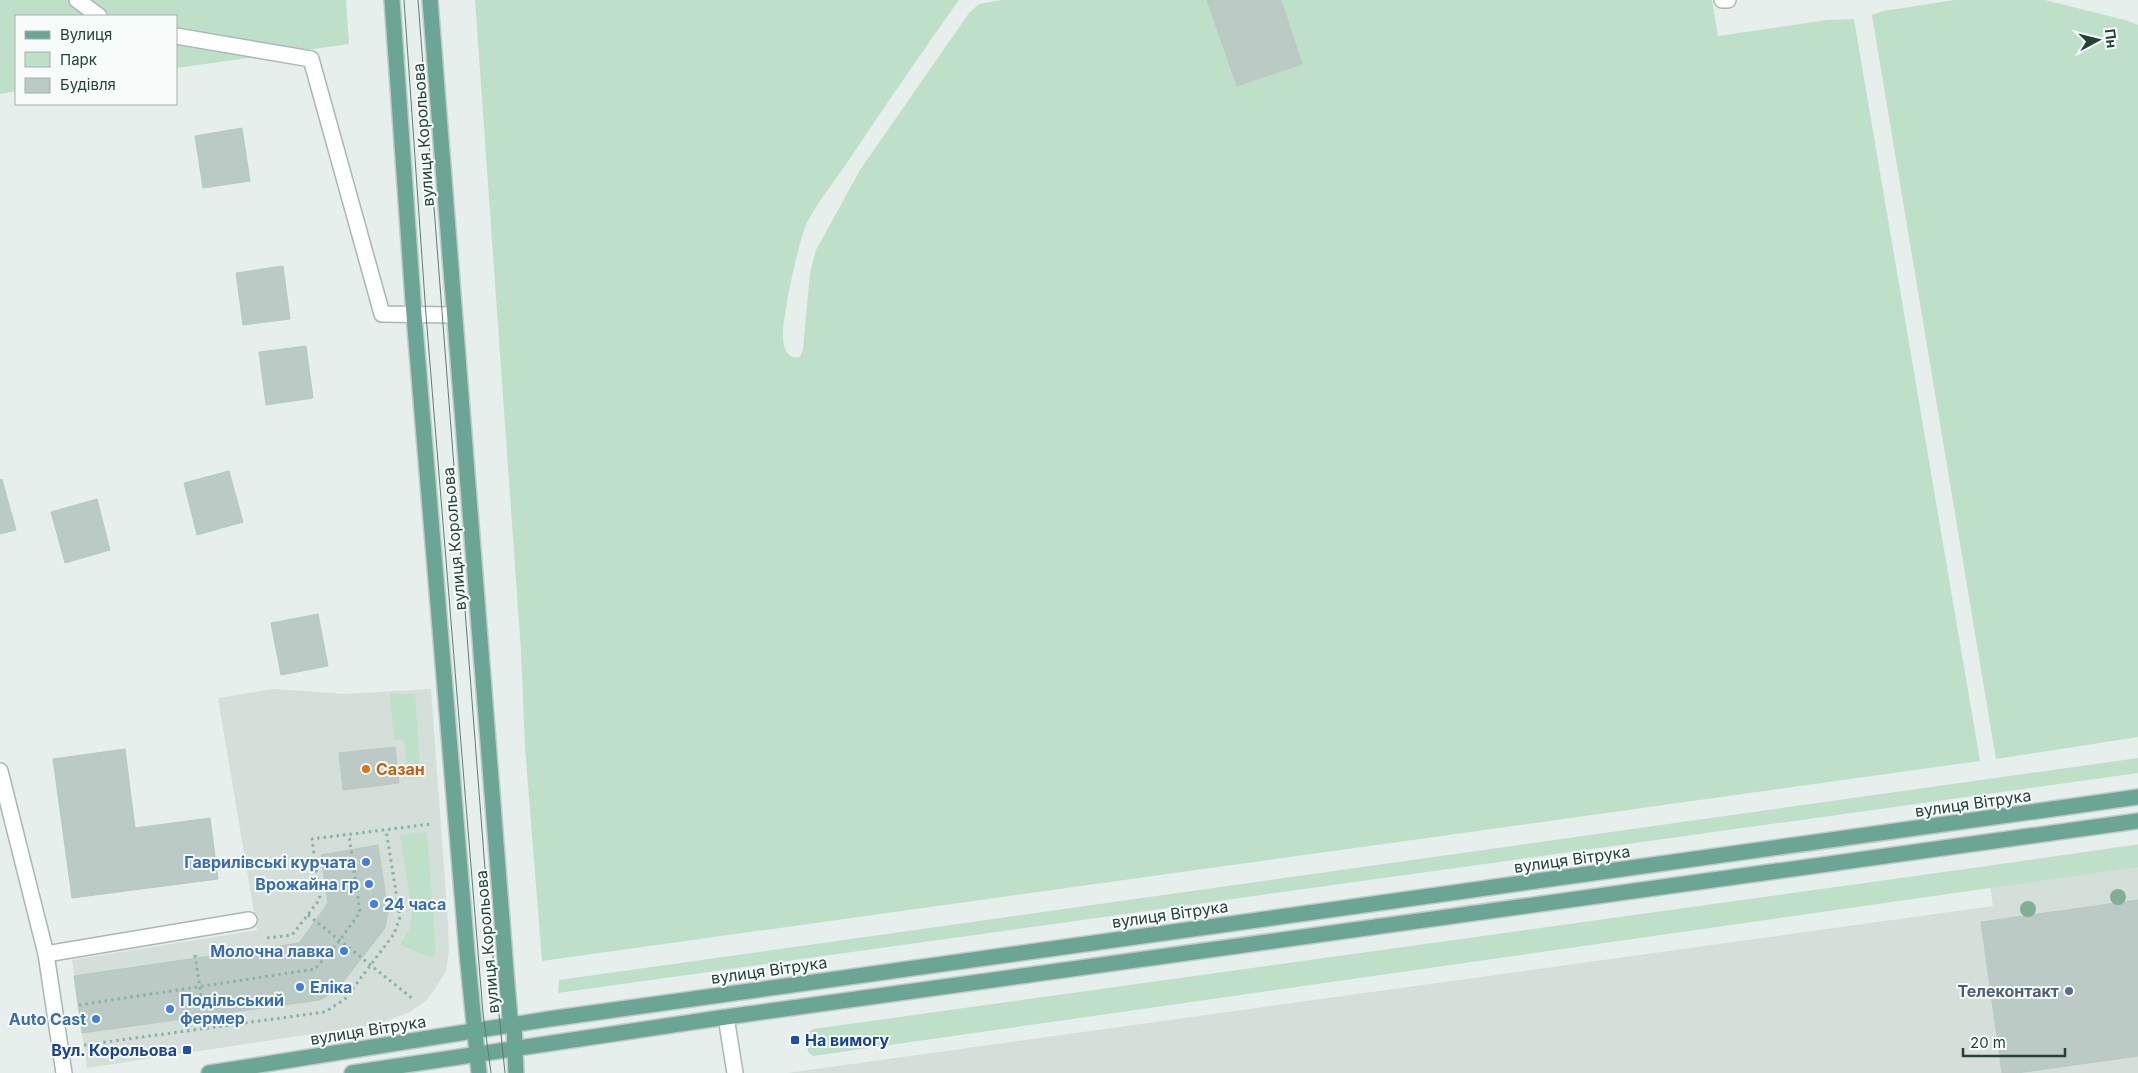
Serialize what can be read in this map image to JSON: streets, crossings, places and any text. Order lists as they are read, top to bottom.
{
  "streets": {
    "main road": ["вулиця Корольова", "вулиця Вітрука"]
  },
  "crossings": [
    ["вулиця Корольова", "вулиця Вітрука"]
  ],
  "places": {
    "other": [
      "Сазан",
      "Гаврилівські курчата",
      "Врожайна гр",
      "24 часа",
      "Молочна лавка",
      "Еліка",
      "Телеконтакт",
      "Подільський фермер",
      "Auto Cast"
    ],
    "transit": ["На вимогу", "Вул. Корольова"]
  },
  "legend": ["Вулиця", "Парк", "Будівля"],
  "scale_bar": "20 m",
  "north": "right"
}
